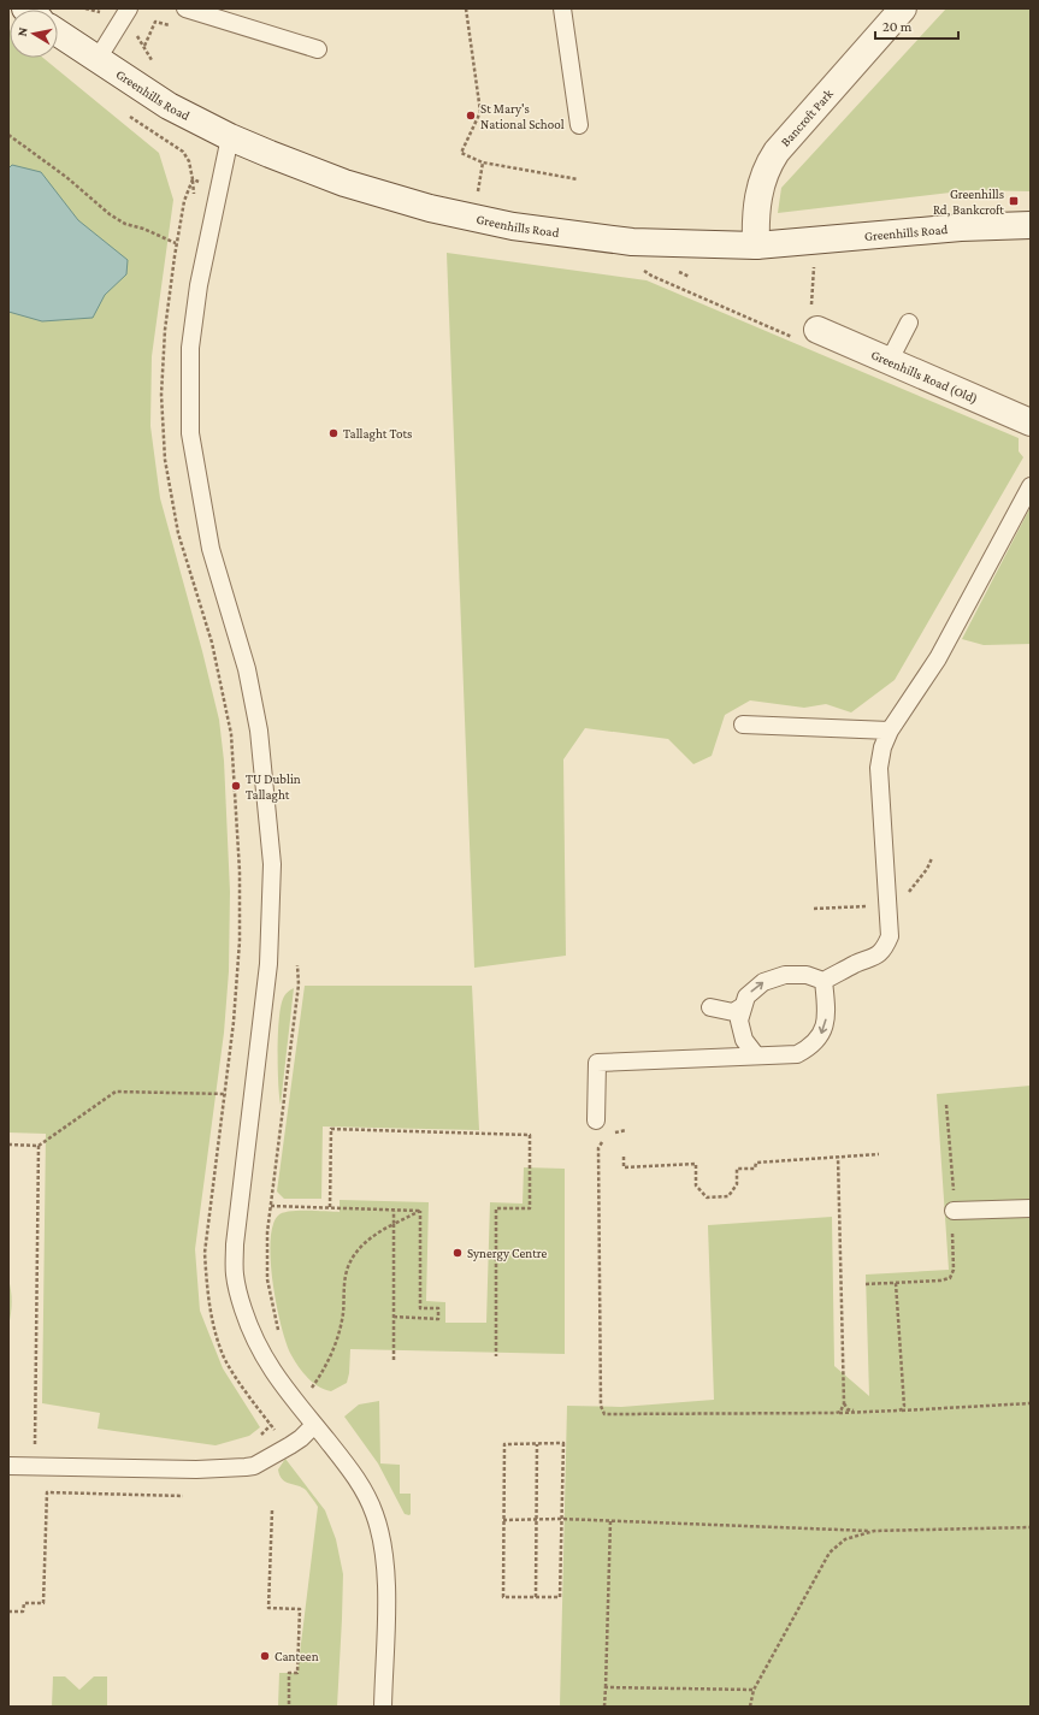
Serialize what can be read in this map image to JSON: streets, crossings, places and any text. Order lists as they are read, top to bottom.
{
  "streets": {
    "main road": ["Greenhills Road", "Bancroft Park", "Greenhills Road (Old)"]
  },
  "crossings": [
    ["Greenhills Road", "Bancroft Park"]
  ],
  "places": {
    "other": [
      "St Mary's National School",
      "Tallaght Tots",
      "TU Dublin Tallaght",
      "Synergy Centre",
      "Canteen"
    ],
    "transit": ["Greenhills Rd, Bankcroft"]
  },
  "scale_bar": "20 m",
  "north": "left"
}
